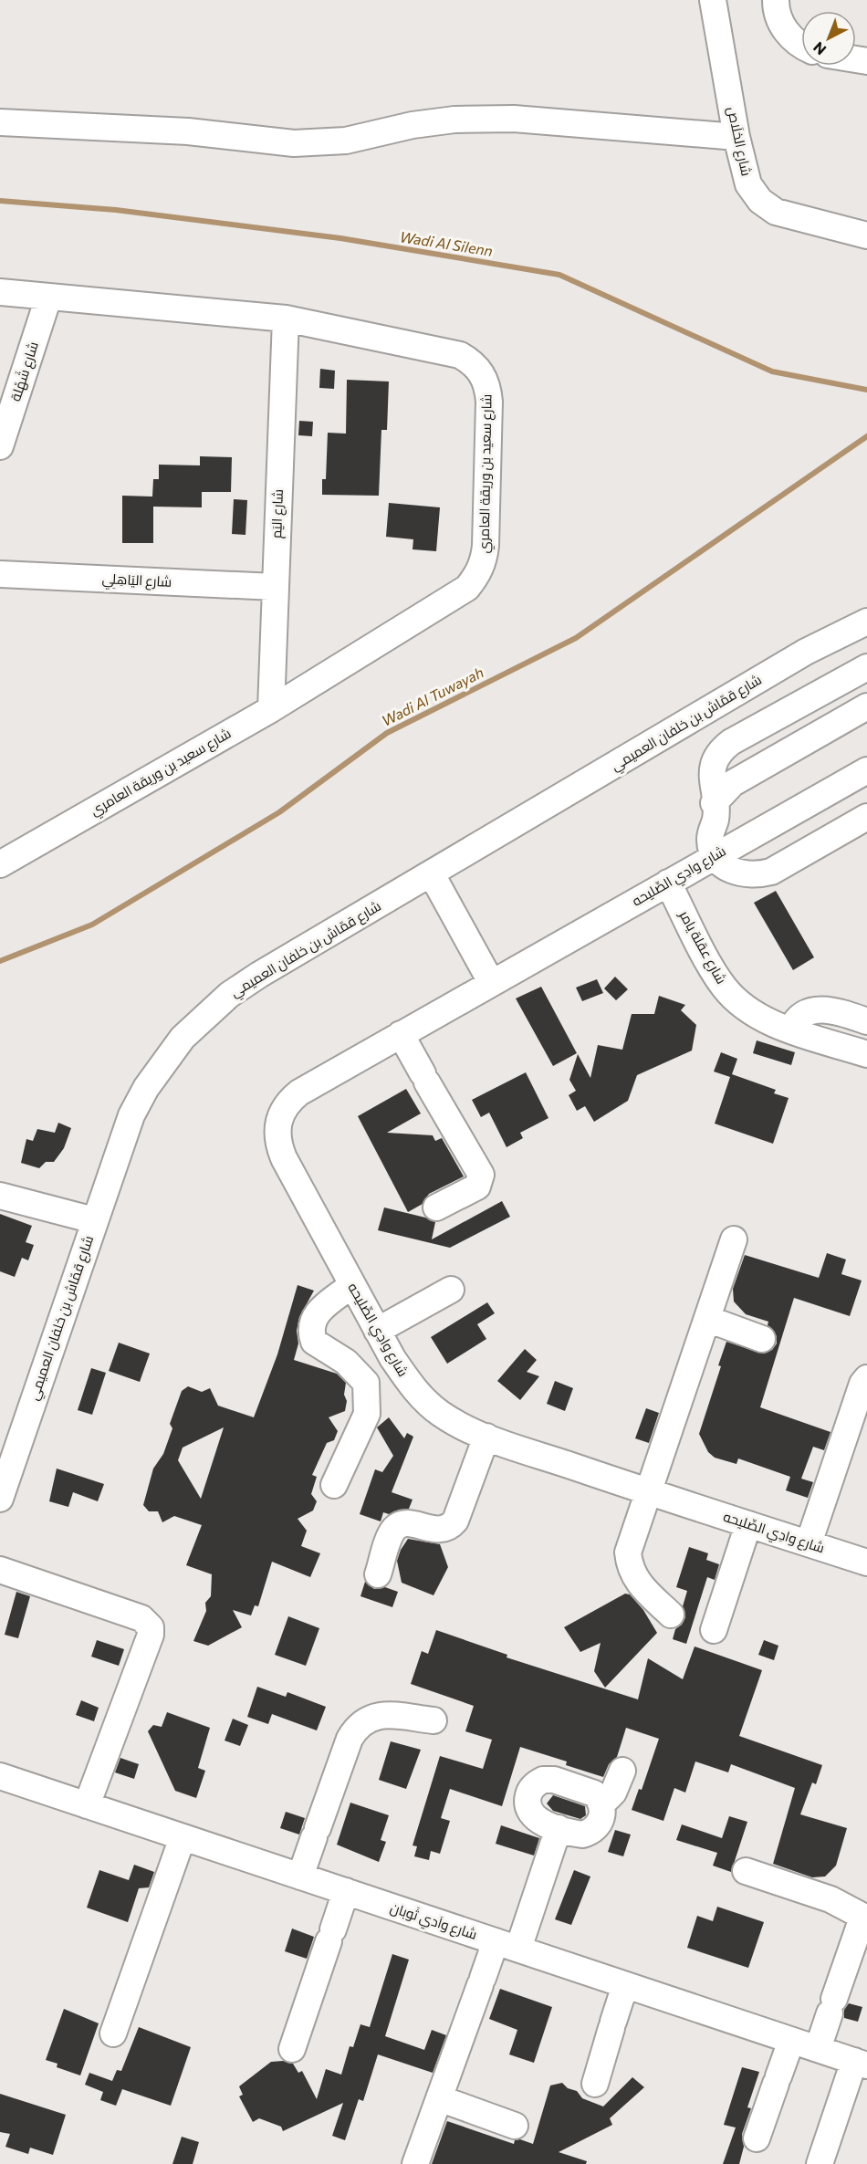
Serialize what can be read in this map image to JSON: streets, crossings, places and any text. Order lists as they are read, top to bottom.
{
  "streets": {
    "street": [
      "شارع الخلَاص",
      "شارع شَهْلة",
      "شارع سعيد بن وريقة العامري",
      "شارع اليَم",
      "شارع اليَاهِلِي",
      "شارع قمّاش بن خلفان العميمي",
      "شارع وادِي الصِّليحه",
      "شارع عقلة يامر",
      "شارع واَدي ثَوبان"
    ]
  },
  "crossings": [
    ["شارع شَهْلة", "شارع سعيد بن وريقة العامري"],
    ["شارع سعيد بن وريقة العامري", "شارع اليَم"],
    ["شارع اليَم", "شارع اليَاهِلِي"],
    ["شارع وادِي الصِّليحه", "شارع عقلة يامر"]
  ],
  "water": ["Wadi Al Silenn", "Wadi Al Tuwayah"],
  "north": "bottom left"
}
